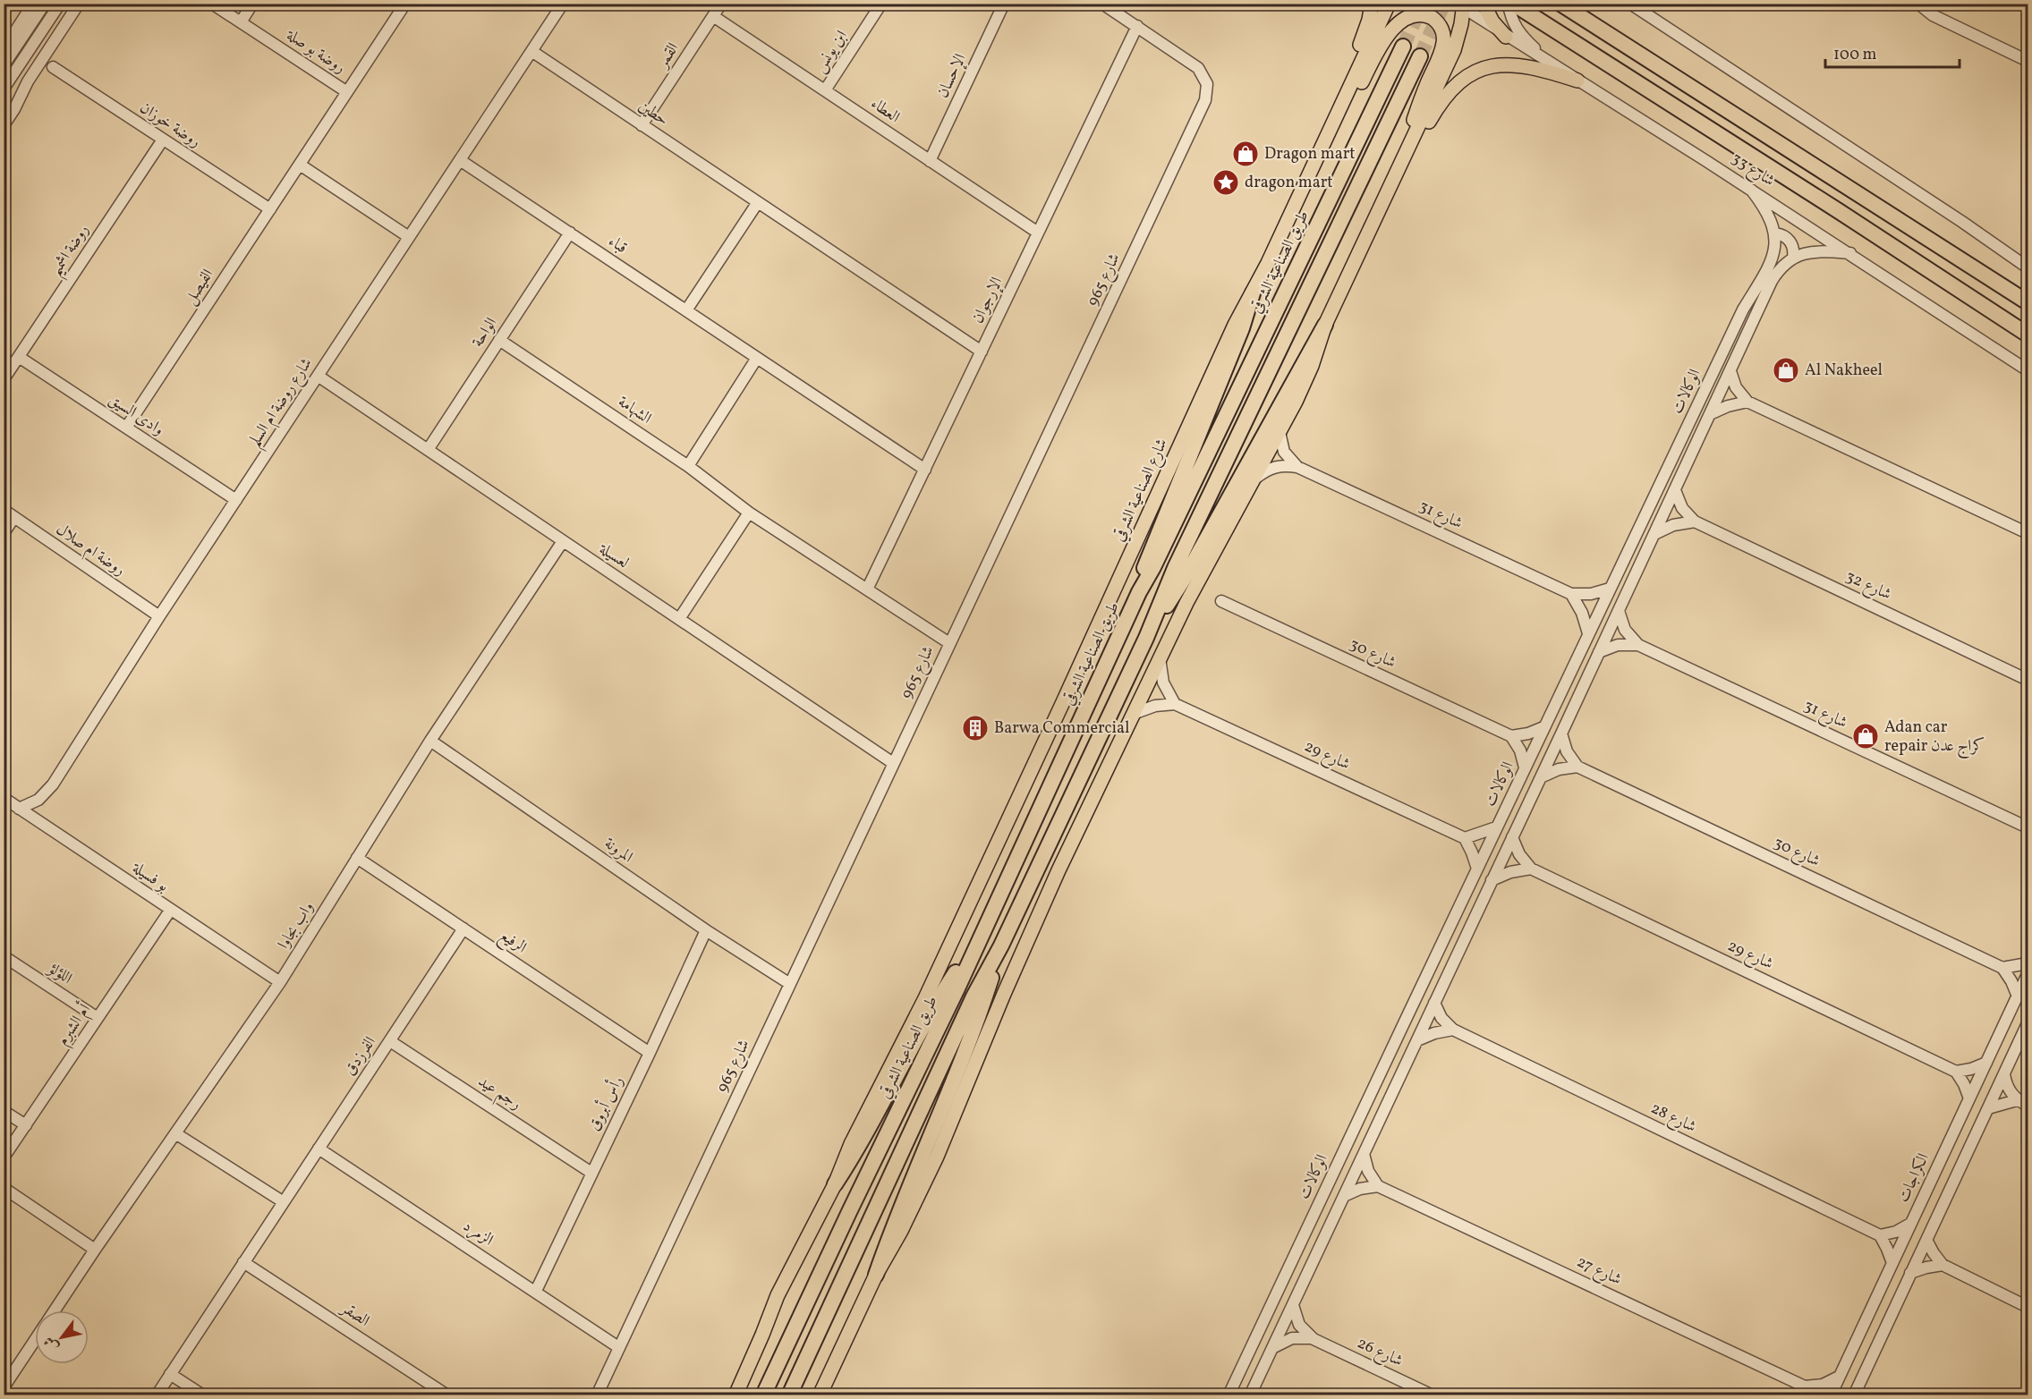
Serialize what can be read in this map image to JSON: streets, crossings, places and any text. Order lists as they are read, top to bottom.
{
  "streets": {
    "highway": ["شارع 33", "طريق الصناعية الشرقي"],
    "main road": ["شارع الصناعية الشرقي"],
    "street": [
      "روضة بو صلة",
      "ابن يونس",
      "القمر",
      "الإحسان",
      "العطاء",
      "حطين",
      "روضة خوزان",
      "قباء",
      "روضة اشميم",
      "شارع 965",
      "الفيصل",
      "الإرجوان",
      "الواحة",
      "الوكالات",
      "شارع روضة ام السلم",
      "الشهامة",
      "وادى السيق",
      "شارع 31",
      "روضة ام صلال",
      "لعسيلة",
      "شارع 32",
      "شارع 30",
      "شارع 29",
      "المرونة",
      "بو فسيلة",
      "واب بجاوا",
      "الرفيع",
      "اللؤلؤ",
      "أم الشبرم",
      "الفرزدق",
      "رجم عيد",
      "رأس أبروق",
      "شارع 28",
      "الكراجات",
      "الزمرد",
      "شارع 27",
      "الصقر",
      "شارع 26"
    ]
  },
  "crossings": [
    ["روضة بو صلة", "الفيصل"],
    ["ابن يونس", "العطاء"],
    ["القمر", "العطاء"],
    ["القمر", "حطين"],
    ["الإحسان", "العطاء"],
    ["العطاء", "الإرجوان"],
    ["حطين", "الإرجوان"],
    ["حطين", "شارع روضة ام السلم"],
    ["روضة خوزان", "روضة اشميم"],
    ["روضة خوزان", "الفيصل"],
    ["شارع 33", "الوكالات"],
    ["قباء", "الإرجوان"],
    ["قباء", "الواحة"],
    ["قباء", "شارع روضة ام السلم"],
    ["روضة اشميم", "وادى السيق"],
    ["طريق الصناعية الشرقي", "شارع الصناعية الشرقي"],
    ["شارع 965", "الإرجوان"],
    ["شارع 965", "الشهامة"],
    ["شارع 965", "لعسيلة"],
    ["شارع 965", "المرونة"],
    ["شارع 965", "الزمرد"],
    ["الفيصل", "وادى السيق"],
    ["الإرجوان", "الشهامة"],
    ["الواحة", "الشهامة"],
    ["الواحة", "لعسيلة"],
    ["الوكالات", "شارع 31"],
    ["الوكالات", "شارع 32"],
    ["الوكالات", "شارع 28"],
    ["الوكالات", "شارع 26"],
    ["شارع روضة ام السلم", "وادى السيق"],
    ["شارع روضة ام السلم", "روضة ام صلال"],
    ["شارع روضة ام السلم", "لعسيلة"],
    ["شارع روضة ام السلم", "بو فسيلة"],
    ["لعسيلة", "واب بجاوا"],
    ["المرونة", "واب بجاوا"],
    ["المرونة", "رأس أبروق"],
    ["بو فسيلة", "واب بجاوا"],
    ["بو فسيلة", "أم الشبرم"],
    ["واب بجاوا", "الرفيع"],
    ["الرفيع", "الفرزدق"],
    ["الرفيع", "رأس أبروق"],
    ["اللؤلؤ", "أم الشبرم"],
    ["الفرزدق", "رجم عيد"],
    ["الفرزدق", "الزمرد"],
    ["الفرزدق", "الصقر"],
    ["رجم عيد", "رأس أبروق"],
    ["رأس أبروق", "الزمرد"],
    ["الكراجات", "شارع 27"]
  ],
  "places": {
    "shop": ["Dragon mart", "Al Nakheel", "Adan car repair كراج عدن"],
    "place": ["dragon mart"],
    "building": ["Barwa Commercial"]
  },
  "scale_bar": "100 m",
  "north": "bottom left"
}
